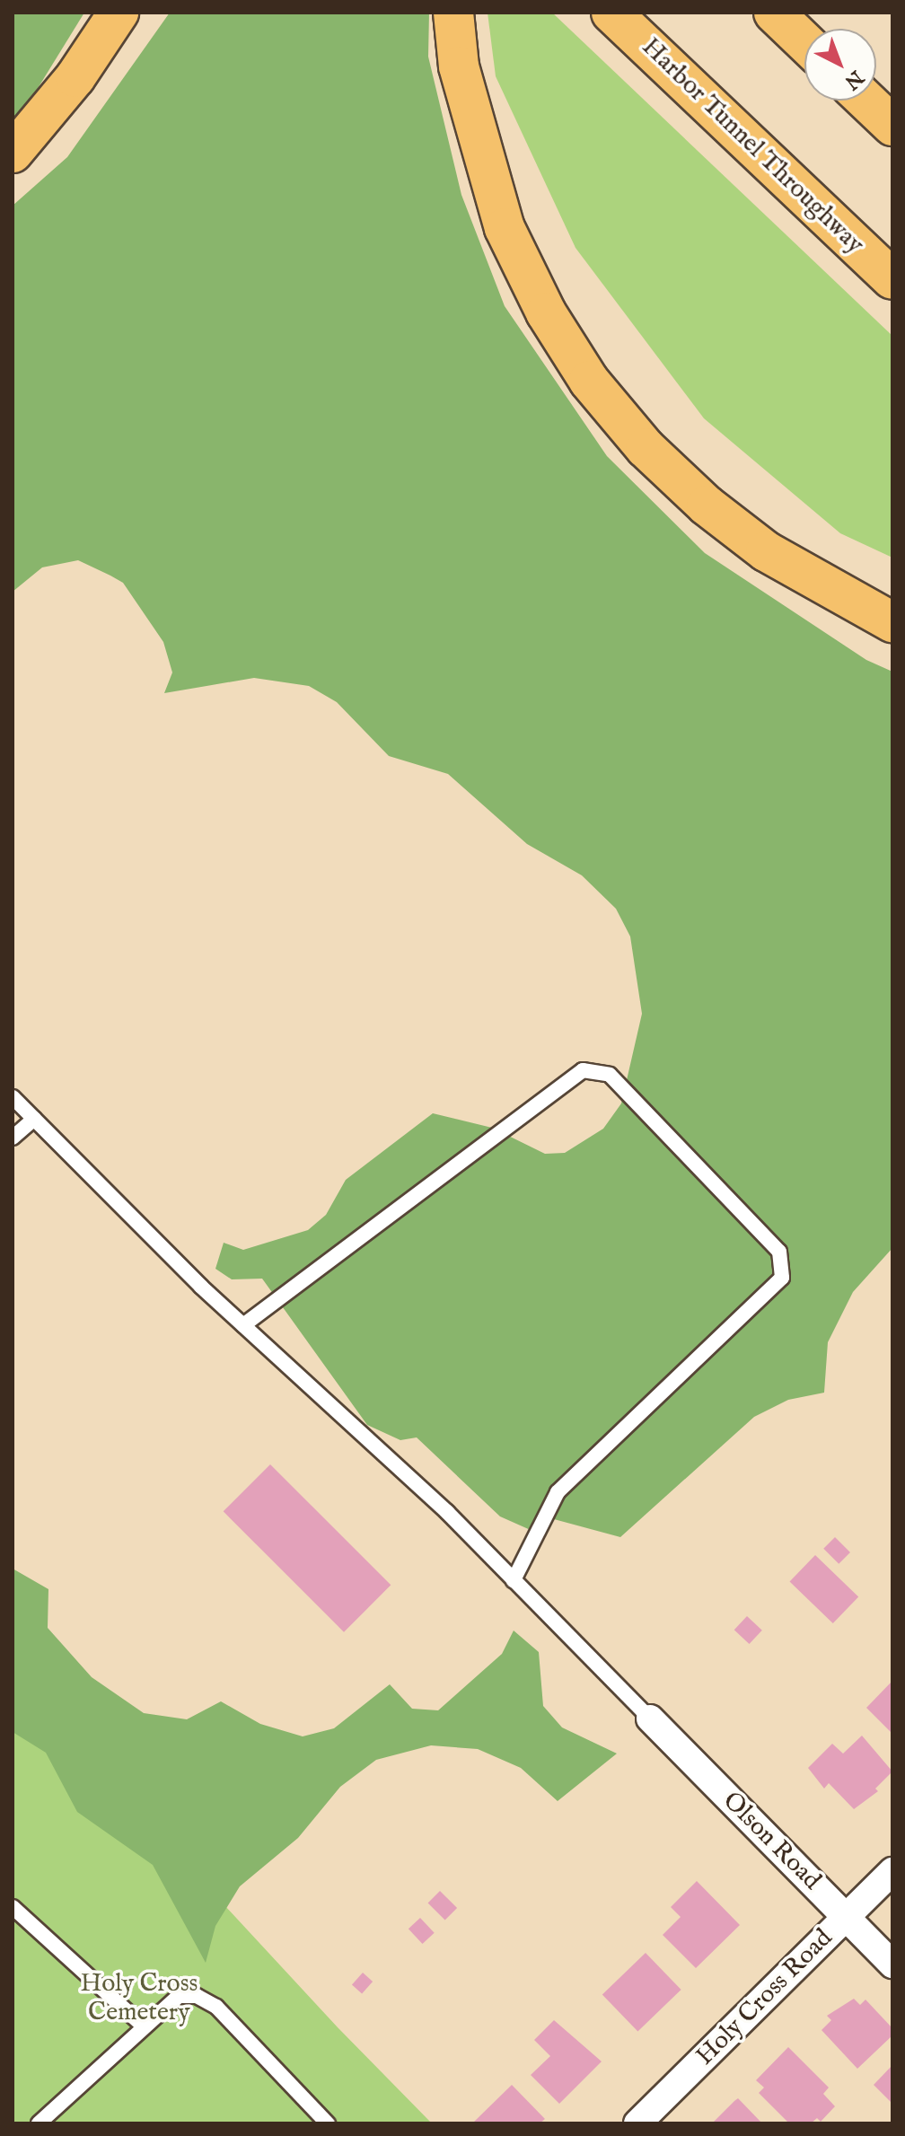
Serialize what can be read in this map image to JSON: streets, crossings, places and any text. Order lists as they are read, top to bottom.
{
  "streets": {
    "highway": ["Harbor Tunnel Throughway"],
    "street": ["Olson Road", "Holy Cross Road"]
  },
  "crossings": [
    ["Olson Road", "Holy Cross Road"]
  ],
  "parks": ["Holy Cross Cemetery"],
  "north": "bottom right"
}
